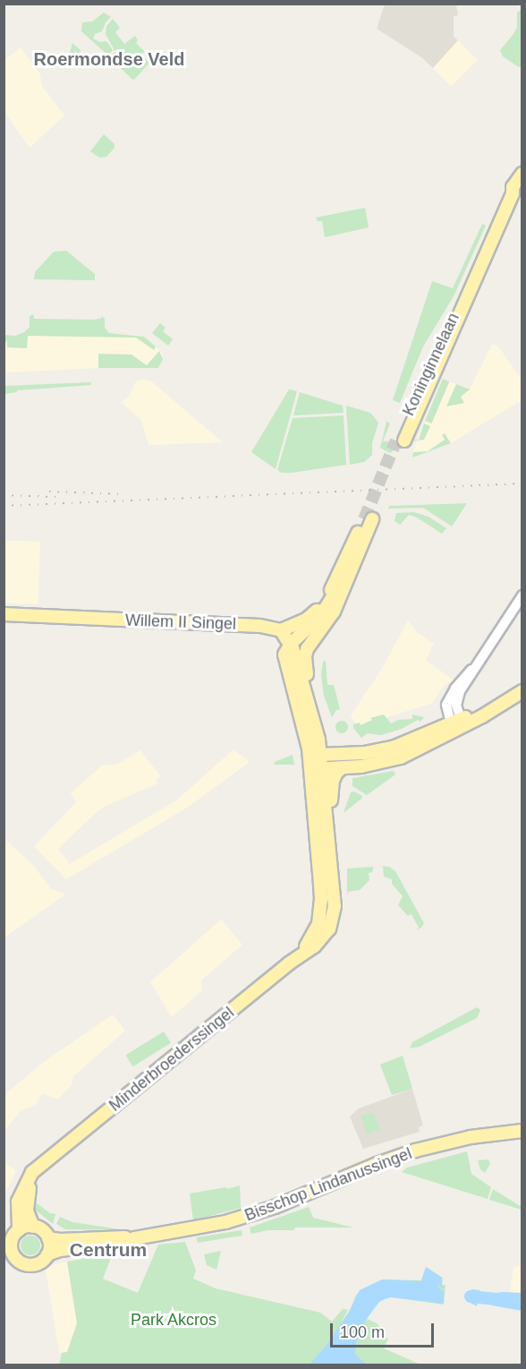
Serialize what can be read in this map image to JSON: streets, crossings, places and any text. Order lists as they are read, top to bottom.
{
  "streets": {
    "main road": [
      "Koninginnelaan",
      "Willem II Singel",
      "Minderbroederssingel",
      "Bisschop Lindanussingel"
    ]
  },
  "crossings": [
    ["Minderbroederssingel", "Bisschop Lindanussingel"]
  ],
  "districts": ["Roermondse Veld", "Centrum"],
  "parks": ["Park Akcros"],
  "scale_bar": "100 m"
}
